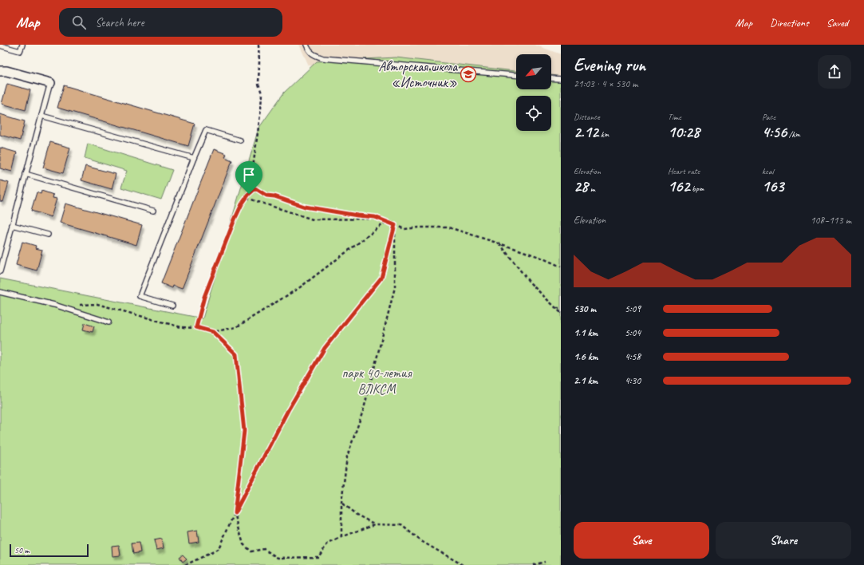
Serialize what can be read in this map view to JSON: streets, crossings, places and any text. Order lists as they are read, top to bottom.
{
  "parks": ["парк 40-летия ВЛКСМ"],
  "places": {
    "school or university": ["Авторская школа «Источник»"]
  },
  "scale_bar": "50 m",
  "north": "bottom left",
  "page": {
    "header": "Map",
    "search": "Search here",
    "nav": ["Map", "Directions", "Saved"],
    "heading": ["Evening run", "21:03 · 4 × 530 m"],
    "stats": [
      ["Distance", "2.12 km"],
      ["Time", "10:28"],
      ["Pace", "4:56 /km"],
      ["Elevation", "28 m"],
      ["Heart rate", "162 bpm"],
      ["kcal", "163"]
    ],
    "chart": ["Elevation", "108–113 m"],
    "list": [
      {
        "name": "530 m",
        "note": "5:09"
      },
      {
        "name": "1.1 km",
        "note": "5:04"
      },
      {
        "name": "1.6 km",
        "note": "4:58"
      },
      {
        "name": "2.1 km",
        "note": "4:30"
      }
    ],
    "buttons": ["Save", "Share"],
    "scale": "50 m"
  }
}
